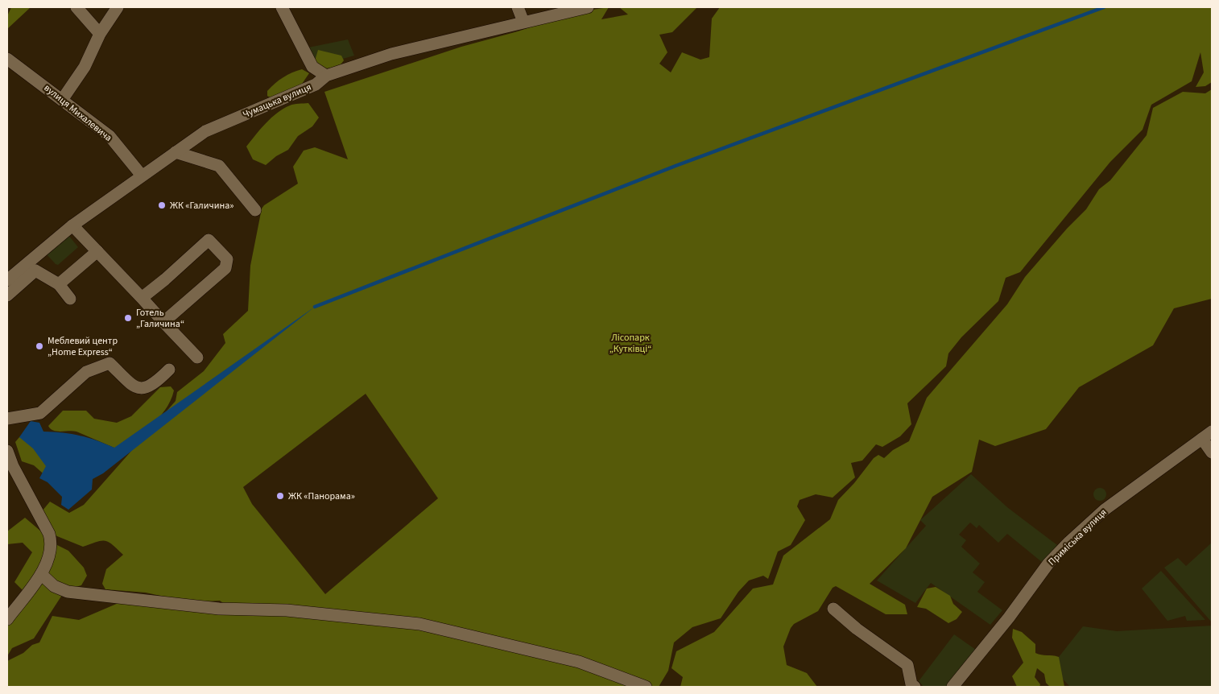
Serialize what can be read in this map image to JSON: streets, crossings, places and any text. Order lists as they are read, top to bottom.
{
  "streets": {
    "street": ["Чумацька вулиця", "вулиця Михалевича", "Приміська вулиця"]
  },
  "crossings": [
    ["Чумацька вулиця", "вулиця Михалевича"]
  ],
  "parks": ["Лісопарк „Кутківці“"],
  "places": [
    "ЖК «Галичина»",
    "Готель „Галичина“",
    "Меблевий центр „Home Express“",
    "ЖК «Панорама»"
  ]
}
